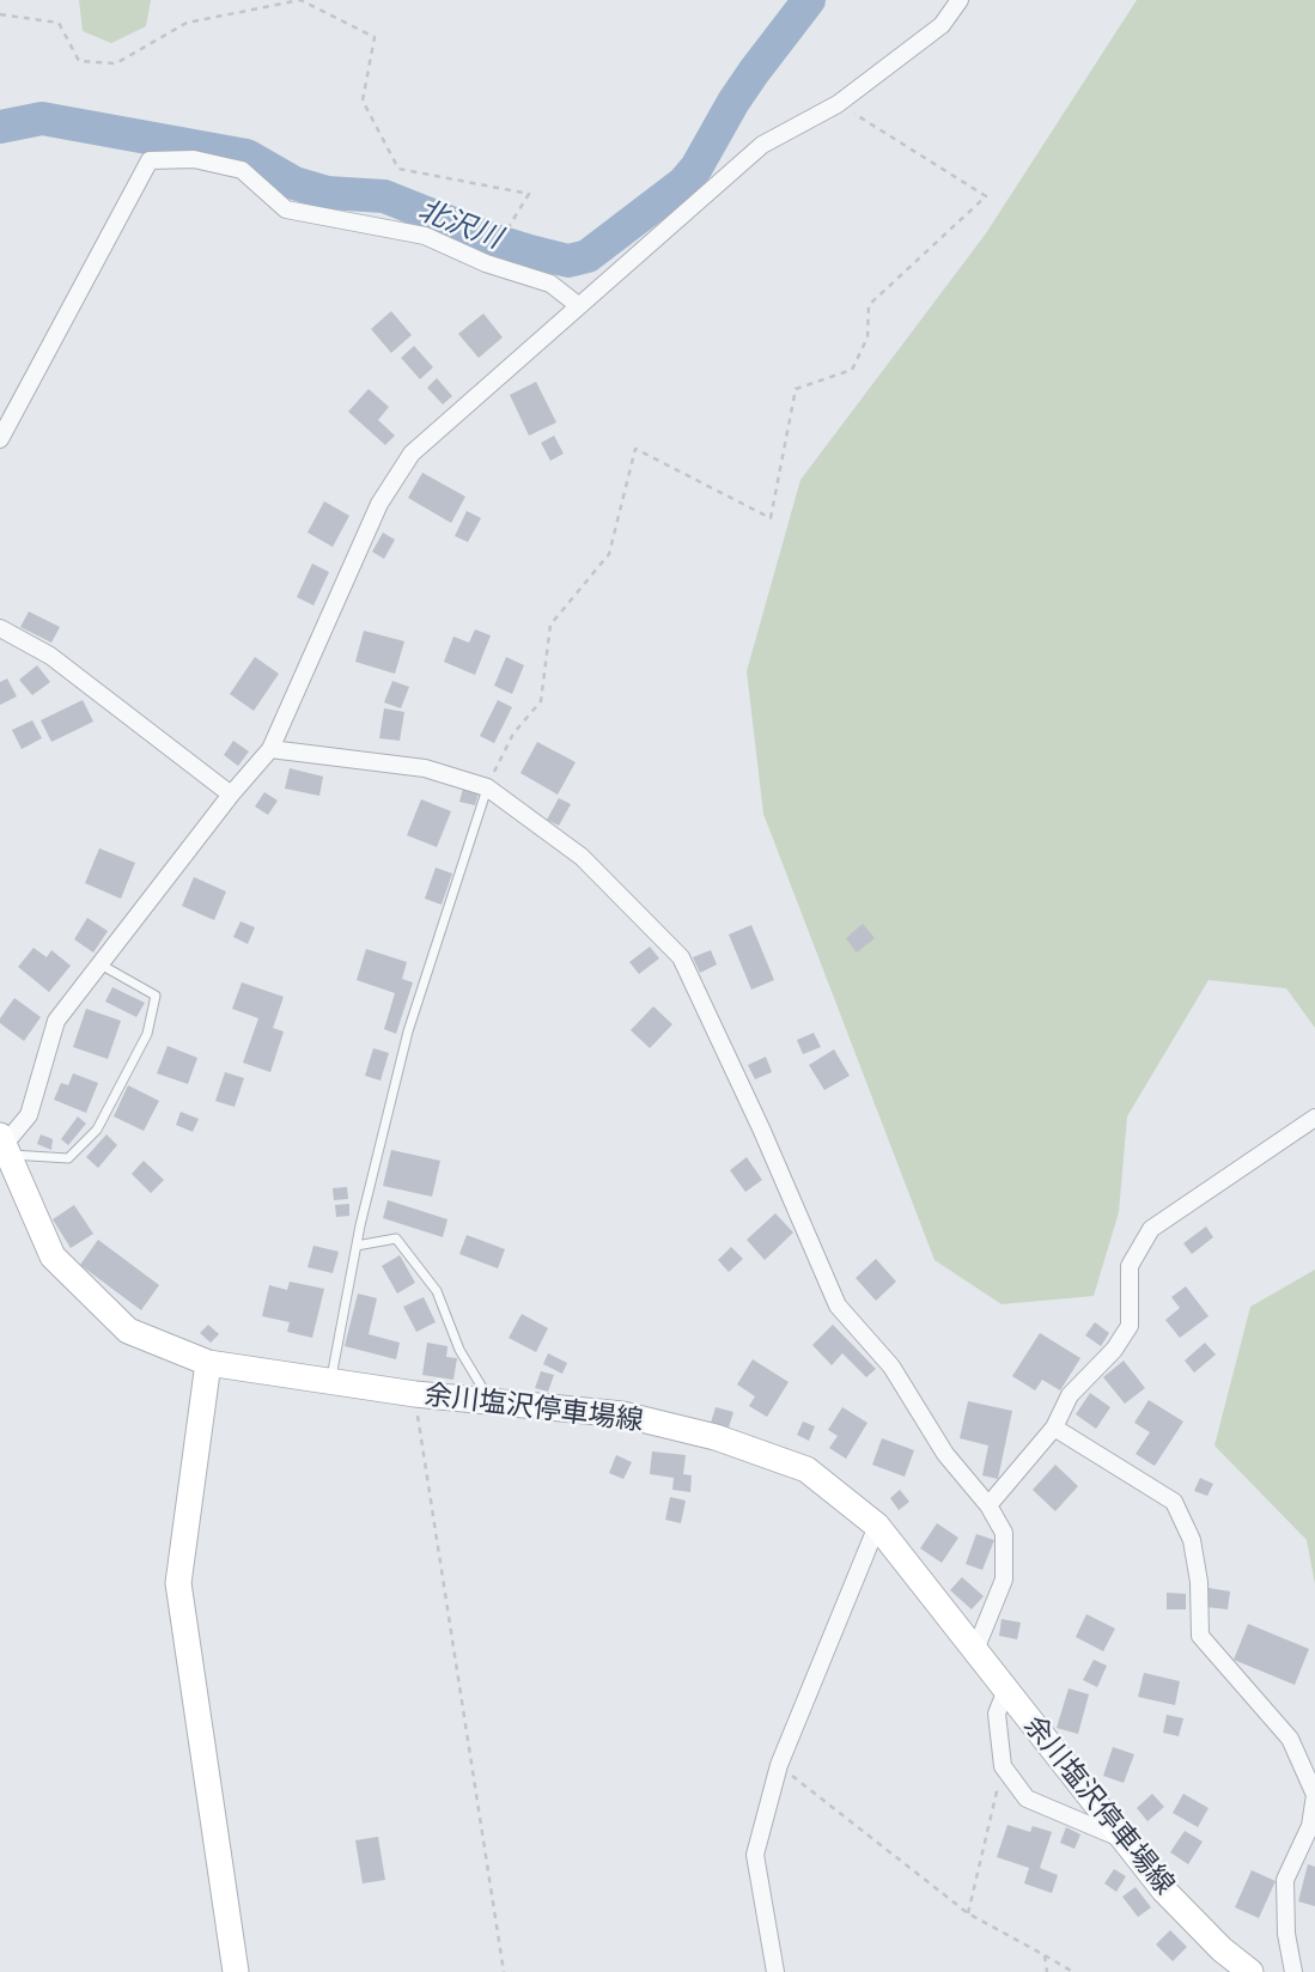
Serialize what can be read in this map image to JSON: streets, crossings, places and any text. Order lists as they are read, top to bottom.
{
  "streets": {
    "main road": ["余川塩沢停車場線"]
  },
  "water": ["北沢川"]
}
